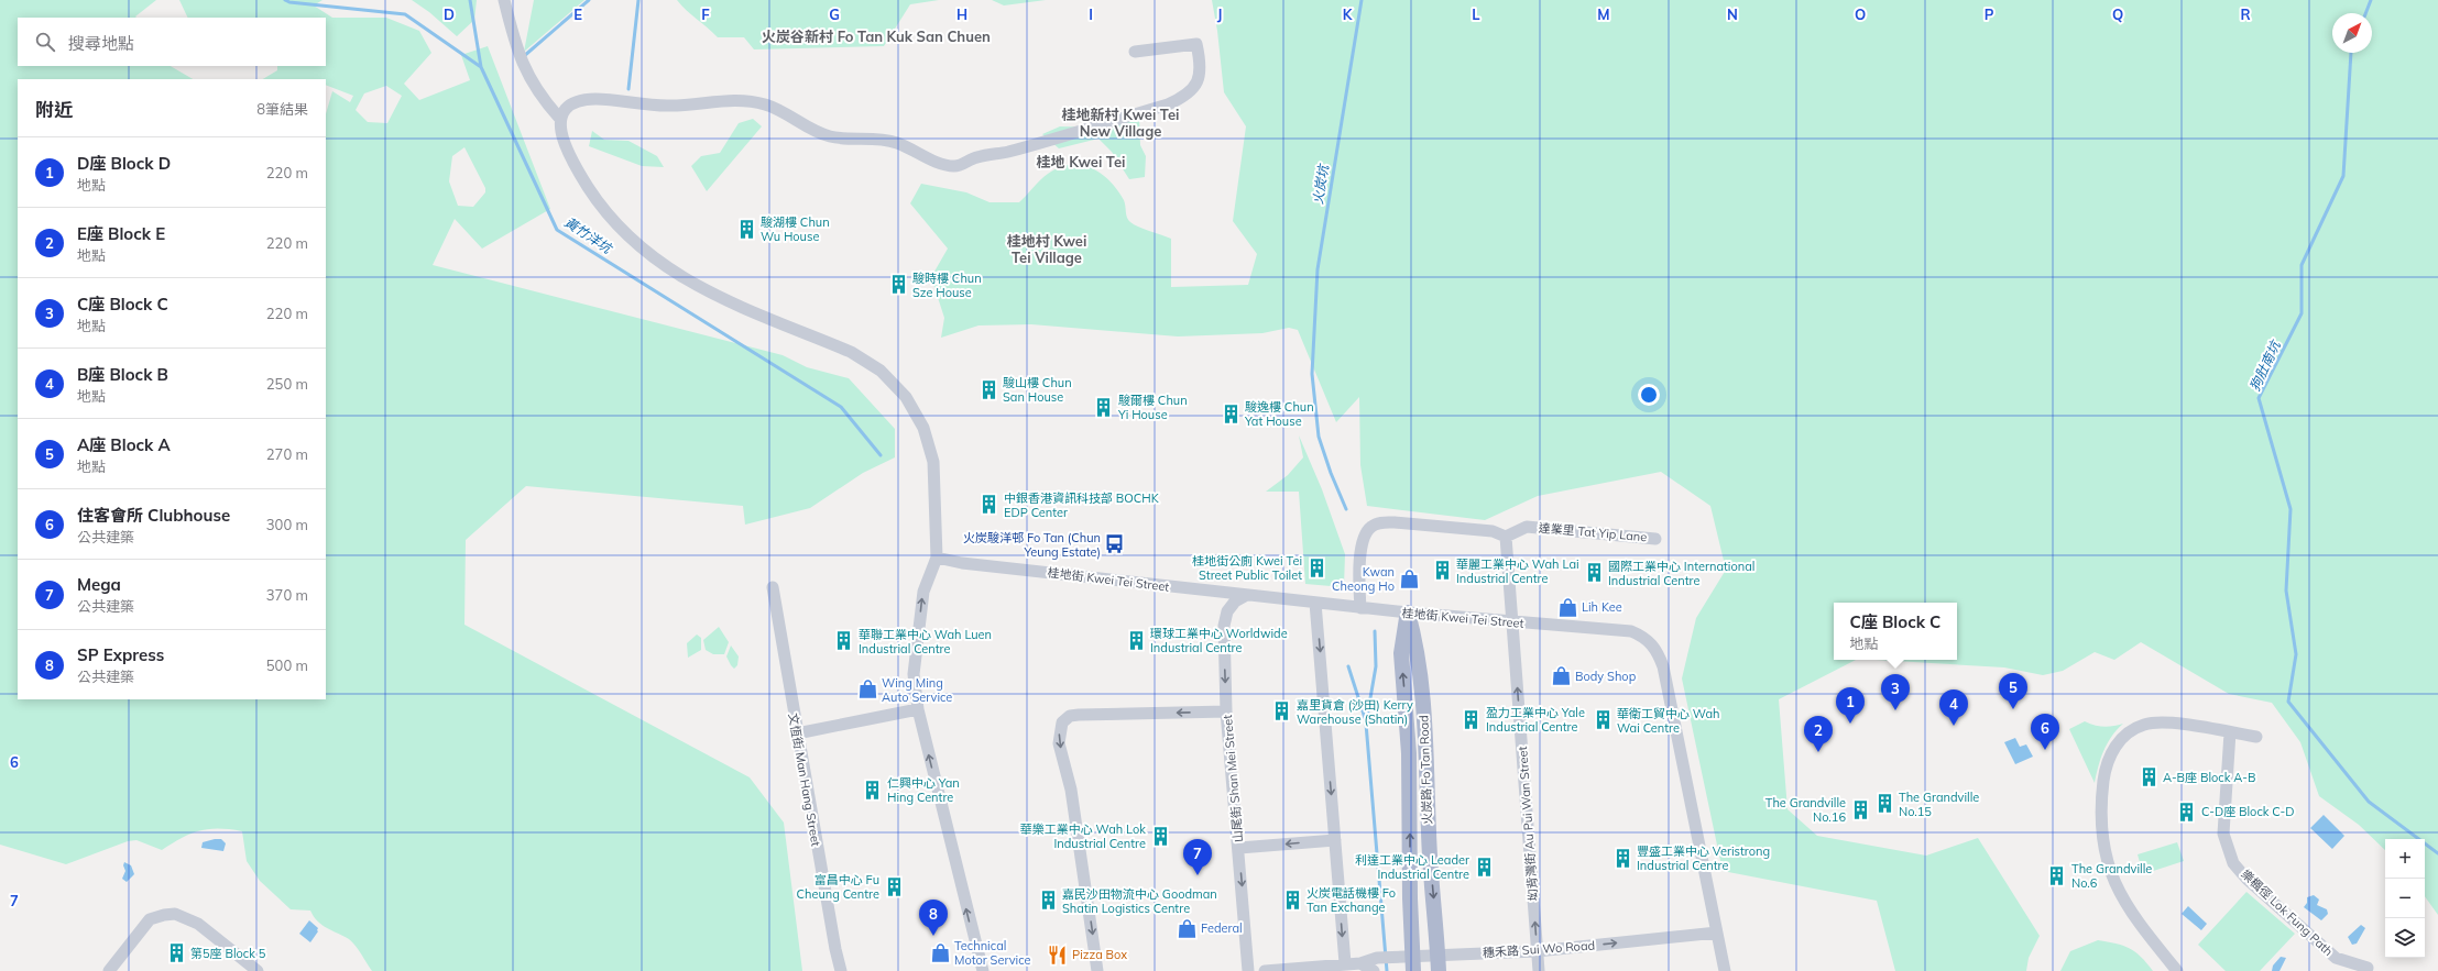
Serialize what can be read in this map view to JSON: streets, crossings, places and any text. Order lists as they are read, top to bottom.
{
  "streets": {
    "main road": ["火炭路 Fo Tan Road"],
    "street": [
      "達業里 Tat Yip Lane",
      "桂地街 Kwei Tei Street",
      "山尾街 Shan Mei Street",
      "文恆街 Man Hang Street",
      "㘭背灣街 Au Pui Wan Street",
      "樂楓徑 Lok Fung Path",
      "穗禾路 Sui Wo Road"
    ]
  },
  "crossings": [
    ["桂地街 Kwei Tei Street", "火炭路 Fo Tan Road"],
    ["桂地街 Kwei Tei Street", "山尾街 Shan Mei Street"],
    ["桂地街 Kwei Tei Street", "㘭背灣街 Au Pui Wan Street"],
    ["桂地街 Kwei Tei Street", "穗禾路 Sui Wo Road"],
    ["火炭路 Fo Tan Road", "穗禾路 Sui Wo Road"],
    ["㘭背灣街 Au Pui Wan Street", "穗禾路 Sui Wo Road"]
  ],
  "one_way": ["㘭背灣街 Au Pui Wan Street", "穗禾路 Sui Wo Road"],
  "districts": [
    "火炭谷新村 Fo Tan Kuk San Chuen",
    "桂地新村 Kwei Tei New Village",
    "桂地 Kwei Tei",
    "桂地村 Kwei Tei Village"
  ],
  "water": ["火炭坑", "黃竹洋坑", "狗肚南坑"],
  "places": {
    "building": [
      "駿湖樓 Chun Wu House",
      "駿時樓 Chun Sze House",
      "駿山樓 Chun San House",
      "駿爾樓 Chun Yi House",
      "駿逸樓 Chun Yat House",
      "中銀香港資訊科技部 BOCHK EDP Center",
      "桂地街公廁 Kwei Tei Street Public Toilet",
      "華麗工業中心 Wah Lai Industrial Centre",
      "國際工業中心 International Industrial Centre",
      "環球工業中心 Worldwide Industrial Centre",
      "華聯工業中心 Wah Luen Industrial Centre",
      "嘉里貨倉 (沙田) Kerry Warehouse (Shatin)",
      "盈力工業中心 Yale Industrial Centre",
      "華衛工貿中心 Wah Wai Centre",
      "A-B座 Block A-B",
      "仁興中心 Yan Hing Centre",
      "The Grandville No.15",
      "The Grandville No.16",
      "C-D座 Block C-D",
      "華樂工業中心 Wah Lok Industrial Centre",
      "豐盛工業中心 Veristrong Industrial Centre",
      "利達工業中心 Leader Industrial Centre",
      "The Grandville No.6",
      "富昌中心 Fu Cheung Centre",
      "火炭電話機樓 Fo Tan Exchange",
      "嘉民沙田物流中心 Goodman Shatin Logistics Centre",
      "第5座 Block 5"
    ],
    "bus stop": ["火炭駿洋邨 Fo Tan (Chun Yeung Estate)"],
    "shop": [
      "Kwan Cheong Ho",
      "Lih Kee",
      "Body Shop",
      "Wing Ming Auto Service",
      "Federal",
      "Technical Motor Service"
    ],
    "restaurant": ["Pizza Box"]
  },
  "north": "top right",
  "page": {
    "search": "搜尋地點",
    "heading": ["附近", "8筆結果"],
    "list": [
      {
        "mark": "1",
        "name": "D座 Block D",
        "note": "地點",
        "value": "220 m"
      },
      {
        "mark": "2",
        "name": "E座 Block E",
        "note": "地點",
        "value": "220 m"
      },
      {
        "mark": "3",
        "name": "C座 Block C",
        "note": "地點",
        "value": "220 m"
      },
      {
        "mark": "4",
        "name": "B座 Block B",
        "note": "地點",
        "value": "250 m"
      },
      {
        "mark": "5",
        "name": "A座 Block A",
        "note": "地點",
        "value": "270 m"
      },
      {
        "mark": "6",
        "name": "住客會所 Clubhouse",
        "note": "公共建築",
        "value": "300 m"
      },
      {
        "mark": "7",
        "name": "Mega",
        "note": "公共建築",
        "value": "370 m"
      },
      {
        "mark": "8",
        "name": "SP Express",
        "note": "公共建築",
        "value": "500 m"
      }
    ],
    "popup": ["C座 Block C", "地點"],
    "pins": [
      "5",
      "3",
      "1",
      "4",
      "6",
      "2",
      "7",
      "8"
    ],
    "map_buttons": ["+", "−"]
  },
  "grid": {
    "columns": [
      "D",
      "E",
      "F",
      "G",
      "H",
      "I",
      "J",
      "K",
      "L",
      "M",
      "N",
      "O",
      "P",
      "Q",
      "R"
    ],
    "rows": ["6", "7"]
  }
}
